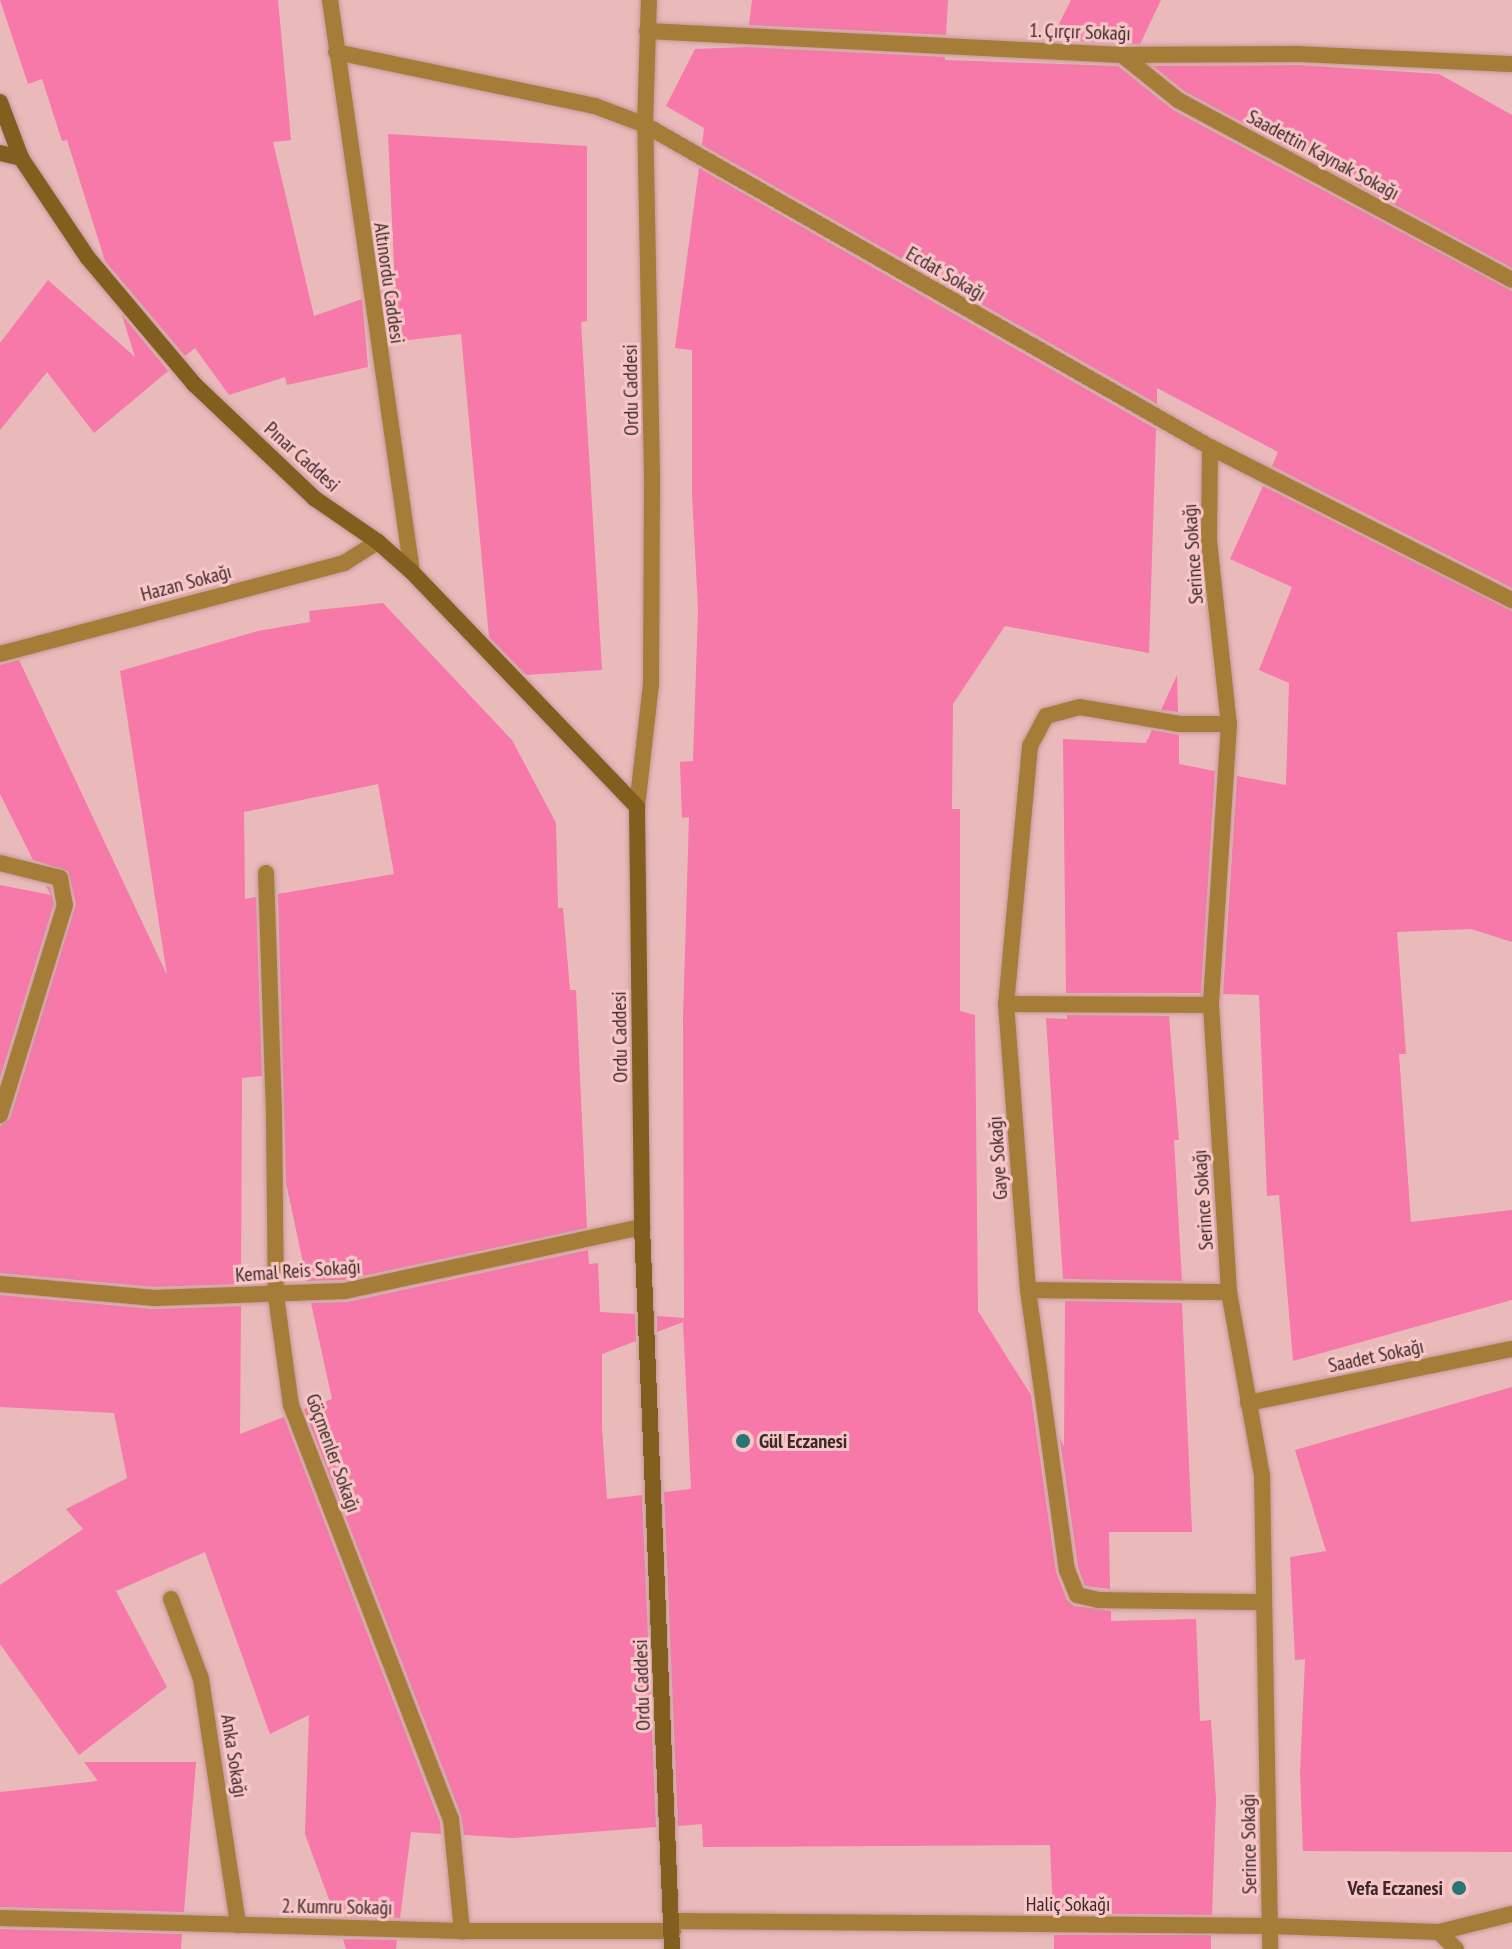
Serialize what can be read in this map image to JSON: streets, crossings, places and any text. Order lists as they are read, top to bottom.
{
  "streets": {
    "main road": ["Ordu Caddesi", "Pınar Caddesi"],
    "street": [
      "1. Çırçır Sokağı",
      "Saadettin Kaynak Sokağı",
      "Ecdat Sokağı",
      "Altınordu Caddesi",
      "Serince Sokağı",
      "Hazan Sokağı",
      "Gaye Sokağı",
      "Kemal Reis Sokağı",
      "Saadet Sokağı",
      "Göçmenler Sokağı",
      "Anka Sokağı",
      "Haliç Sokağı",
      "2. Kumru Sokağı"
    ]
  },
  "crossings": [
    ["1. Çırçır Sokağı", "Saadettin Kaynak Sokağı"],
    ["1. Çırçır Sokağı", "Ordu Caddesi"],
    ["Ecdat Sokağı", "Altınordu Caddesi"],
    ["Ecdat Sokağı", "Ordu Caddesi"],
    ["Ecdat Sokağı", "Serince Sokağı"],
    ["Altınordu Caddesi", "Pınar Caddesi"],
    ["Ordu Caddesi", "Pınar Caddesi"],
    ["Ordu Caddesi", "Kemal Reis Sokağı"],
    ["Ordu Caddesi", "Haliç Sokağı"],
    ["Ordu Caddesi", "2. Kumru Sokağı"],
    ["Pınar Caddesi", "Hazan Sokağı"],
    ["Serince Sokağı", "Gaye Sokağı"],
    ["Serince Sokağı", "Saadet Sokağı"],
    ["Serince Sokağı", "Haliç Sokağı"],
    ["Kemal Reis Sokağı", "Göçmenler Sokağı"],
    ["Göçmenler Sokağı", "2. Kumru Sokağı"],
    ["Anka Sokağı", "2. Kumru Sokağı"],
    ["Haliç Sokağı", "2. Kumru Sokağı"]
  ],
  "places": ["Gül Eczanesi", "Vefa Eczanesi"]
}
